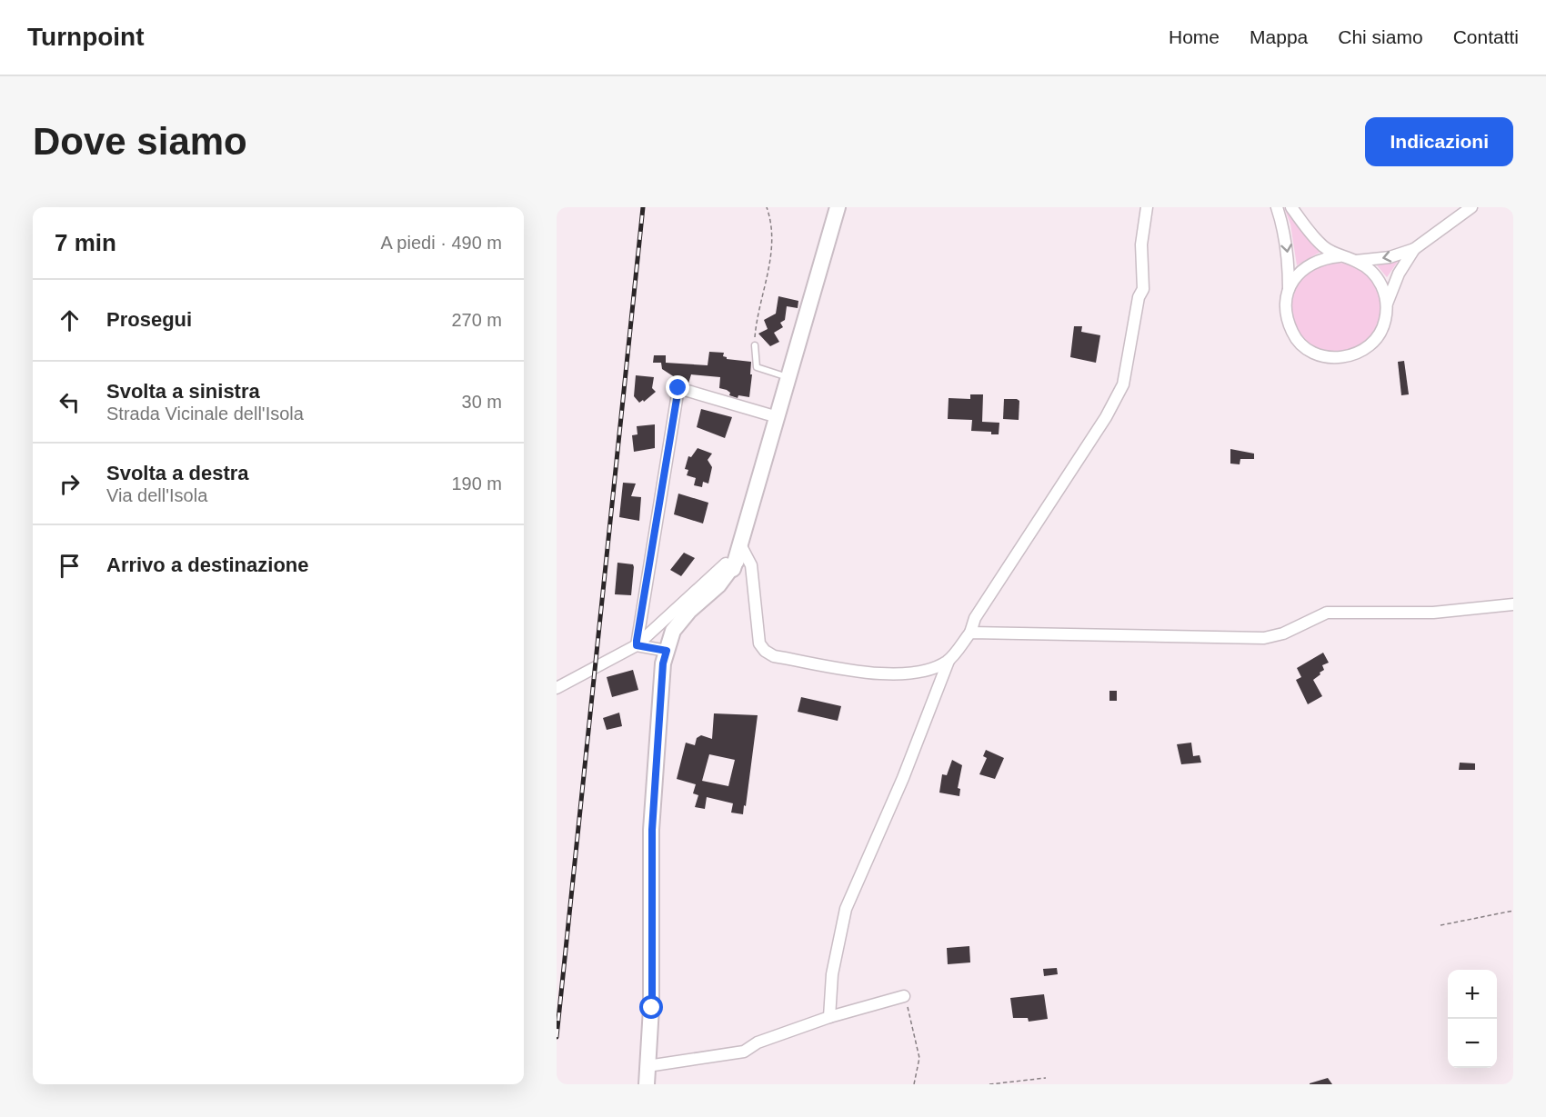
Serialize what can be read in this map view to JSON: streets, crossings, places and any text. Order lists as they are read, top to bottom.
{
  "page": {
    "header": "Turnpoint",
    "nav": [
      "Home",
      "Mappa",
      "Chi siamo",
      "Contatti"
    ],
    "buttons": "Indicazioni",
    "title": "Dove siamo",
    "heading": ["7 min", "A piedi · 490 m"],
    "list": [
      ["Prosegui", "270 m"],
      ["Svolta a sinistra", "Strada Vicinale dell'Isola", "30 m"],
      ["Svolta a destra", "Via dell'Isola", "190 m"],
      "Arrivo a destinazione"
    ],
    "map_buttons": ["+", "−"]
  }
}
